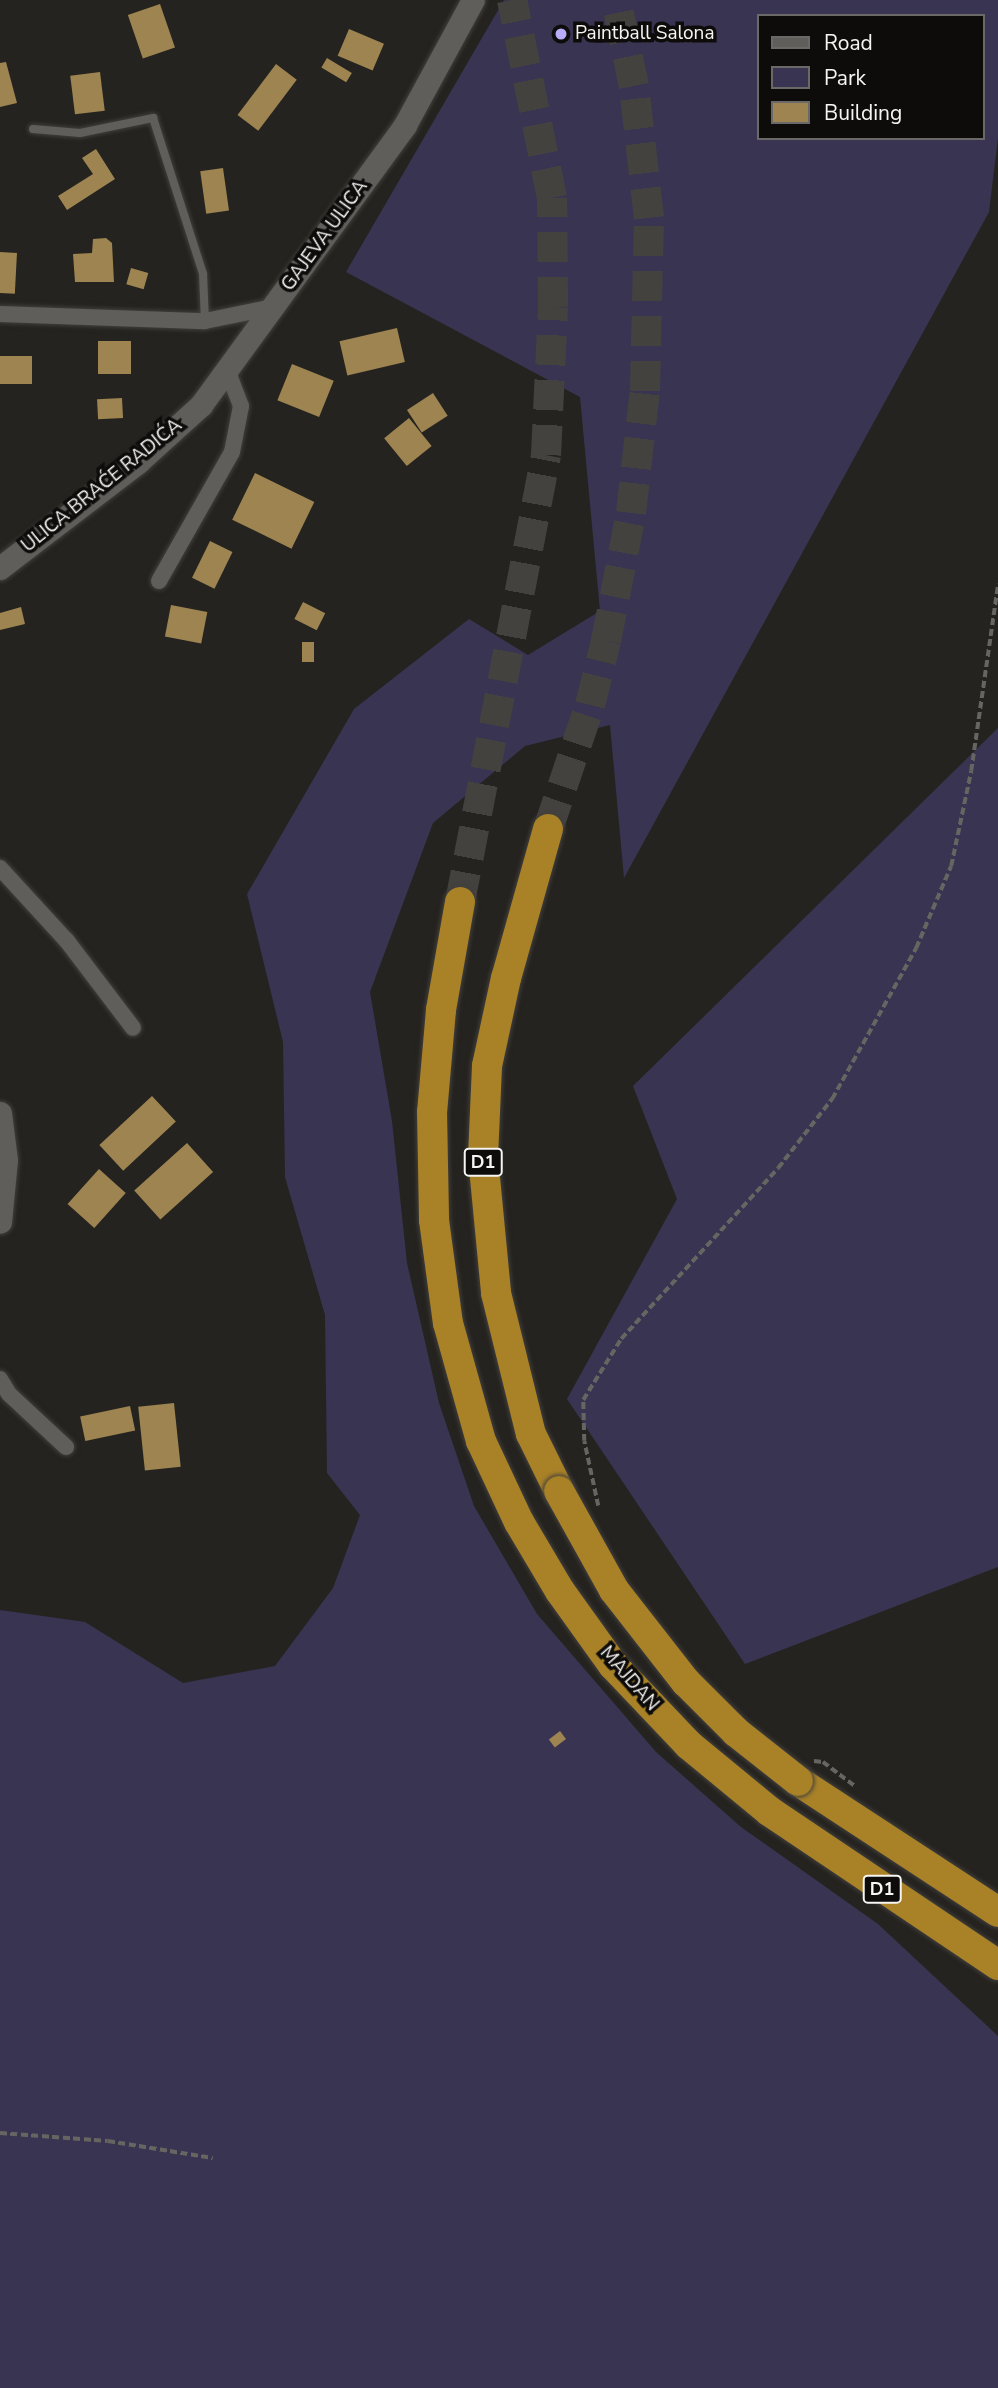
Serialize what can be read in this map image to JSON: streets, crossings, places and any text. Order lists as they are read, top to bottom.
{
  "streets": {
    "highway": ["D1", "MAJDAN"],
    "main road": ["GAJEVA ULICA", "ULICA BRAĆE RADIĆA"]
  },
  "crossings": [
    ["GAJEVA ULICA", "ULICA BRAĆE RADIĆA"]
  ],
  "places": ["Paintball Salona"],
  "legend": ["Road", "Park", "Building"]
}
